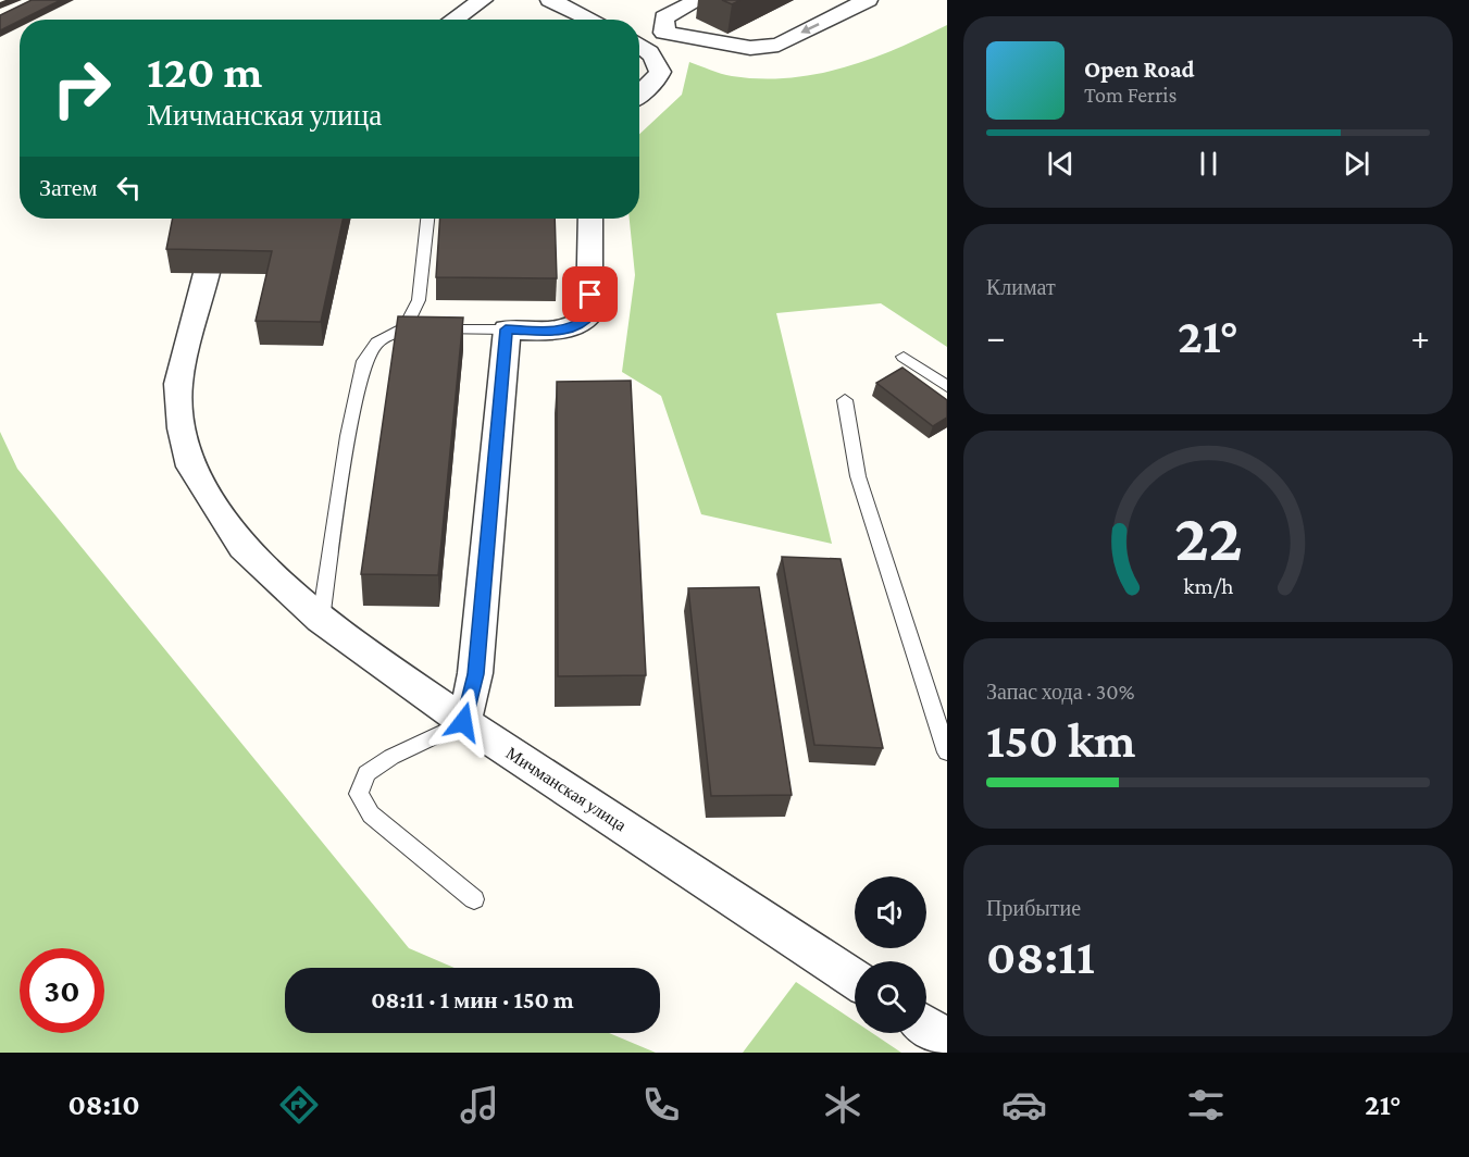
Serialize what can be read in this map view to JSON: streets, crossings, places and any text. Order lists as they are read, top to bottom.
{
  "streets": {
    "street": ["Мичманская улица"]
  },
  "page": {
    "turn": ["120 m", "Мичманская улица"],
    "song": ["Open Road", "Tom Ferris"],
    "then": "Затем",
    "tile": [
      "Климат",
      ["Запас хода · 30%", "150 km"],
      ["Прибытие", "08:11"]
    ],
    "heat": ["−", "21°", "+"],
    "limit": "30",
    "trip": "08:11 · 1 мин · 150 m",
    "tabs": ["08:10", "21°"],
    "gauge": ["22", "km/h"]
  }
}
